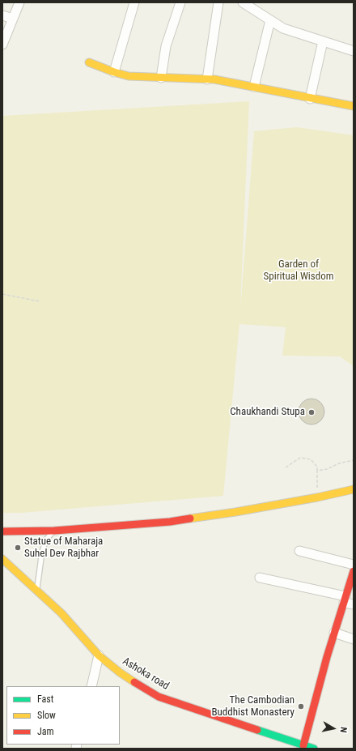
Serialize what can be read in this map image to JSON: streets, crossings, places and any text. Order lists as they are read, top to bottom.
{
  "streets": {
    "street": ["Ashoka road"]
  },
  "parks": ["Garden of Spiritual Wisdom"],
  "places": ["Chaukhandi Stupa", "Statue of Maharaja Suhel Dev Rajbhar", "The Cambodian Buddhist Monastery"],
  "legend": ["Fast", "Slow", "Jam"],
  "north": "right"
}
